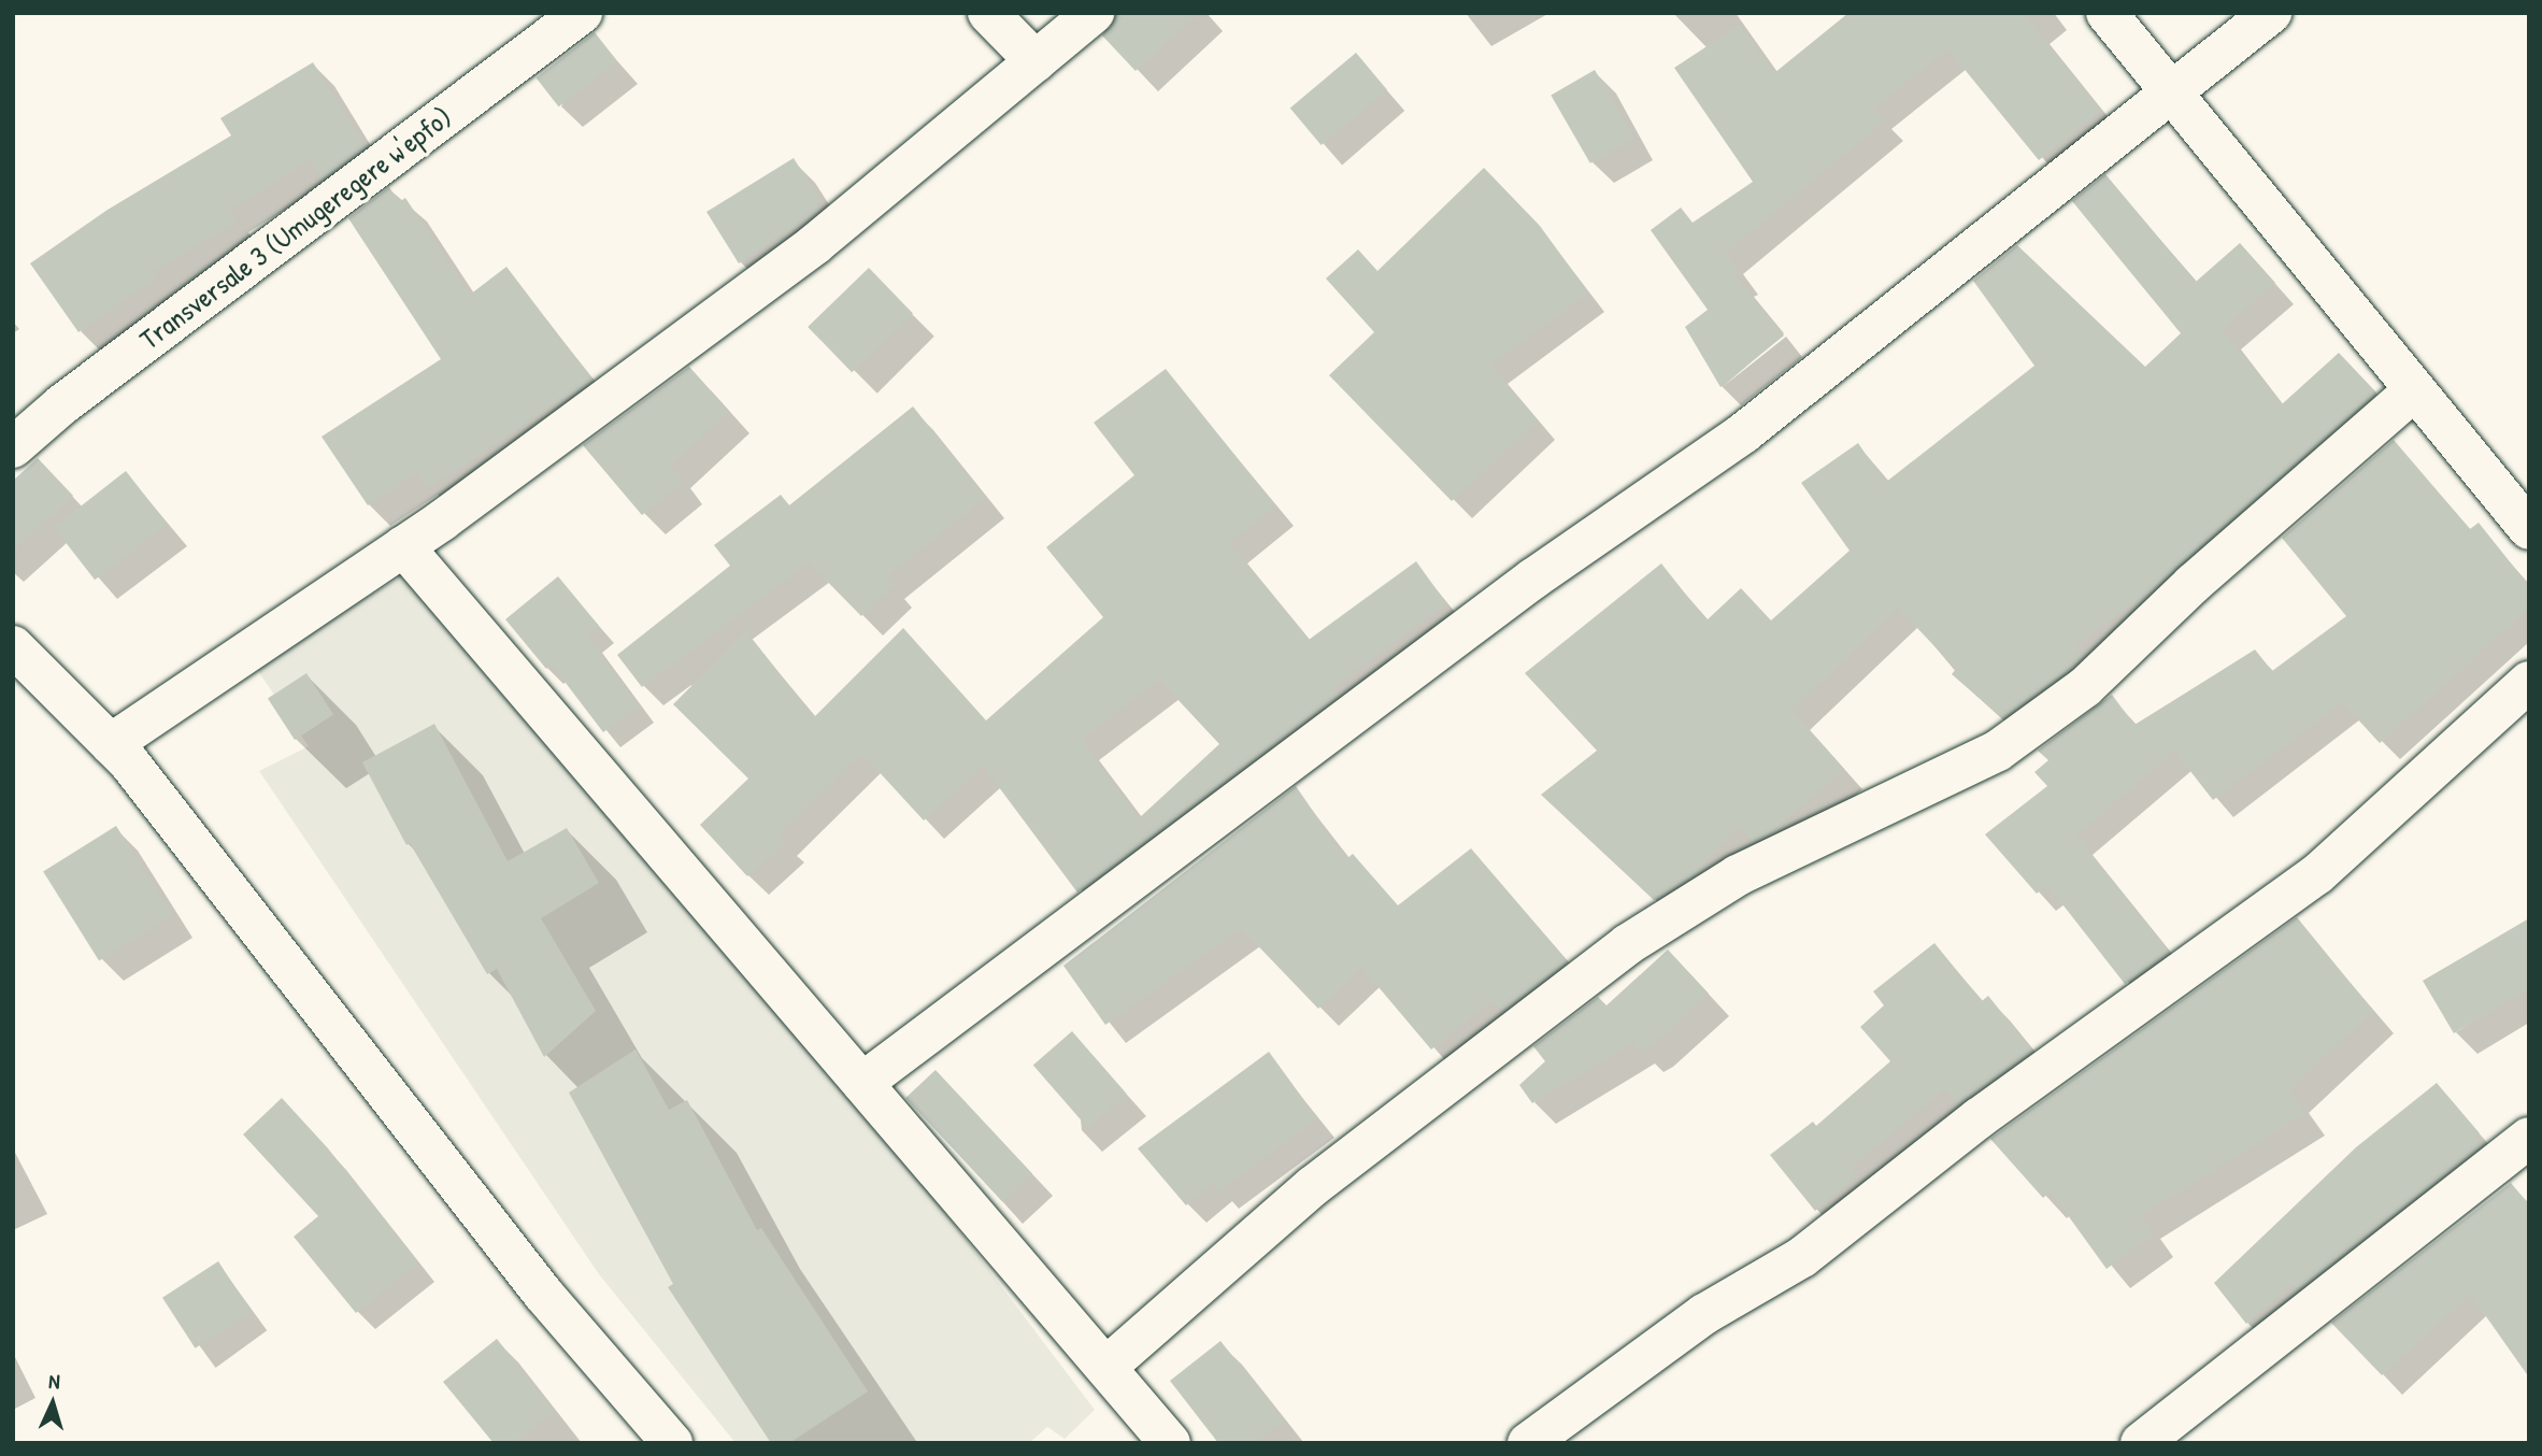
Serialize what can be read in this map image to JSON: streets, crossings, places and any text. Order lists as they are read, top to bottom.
{
  "streets": {
    "street": ["Transversale 3 (Umugeregere w'epfo)"]
  },
  "north": "top"
}
